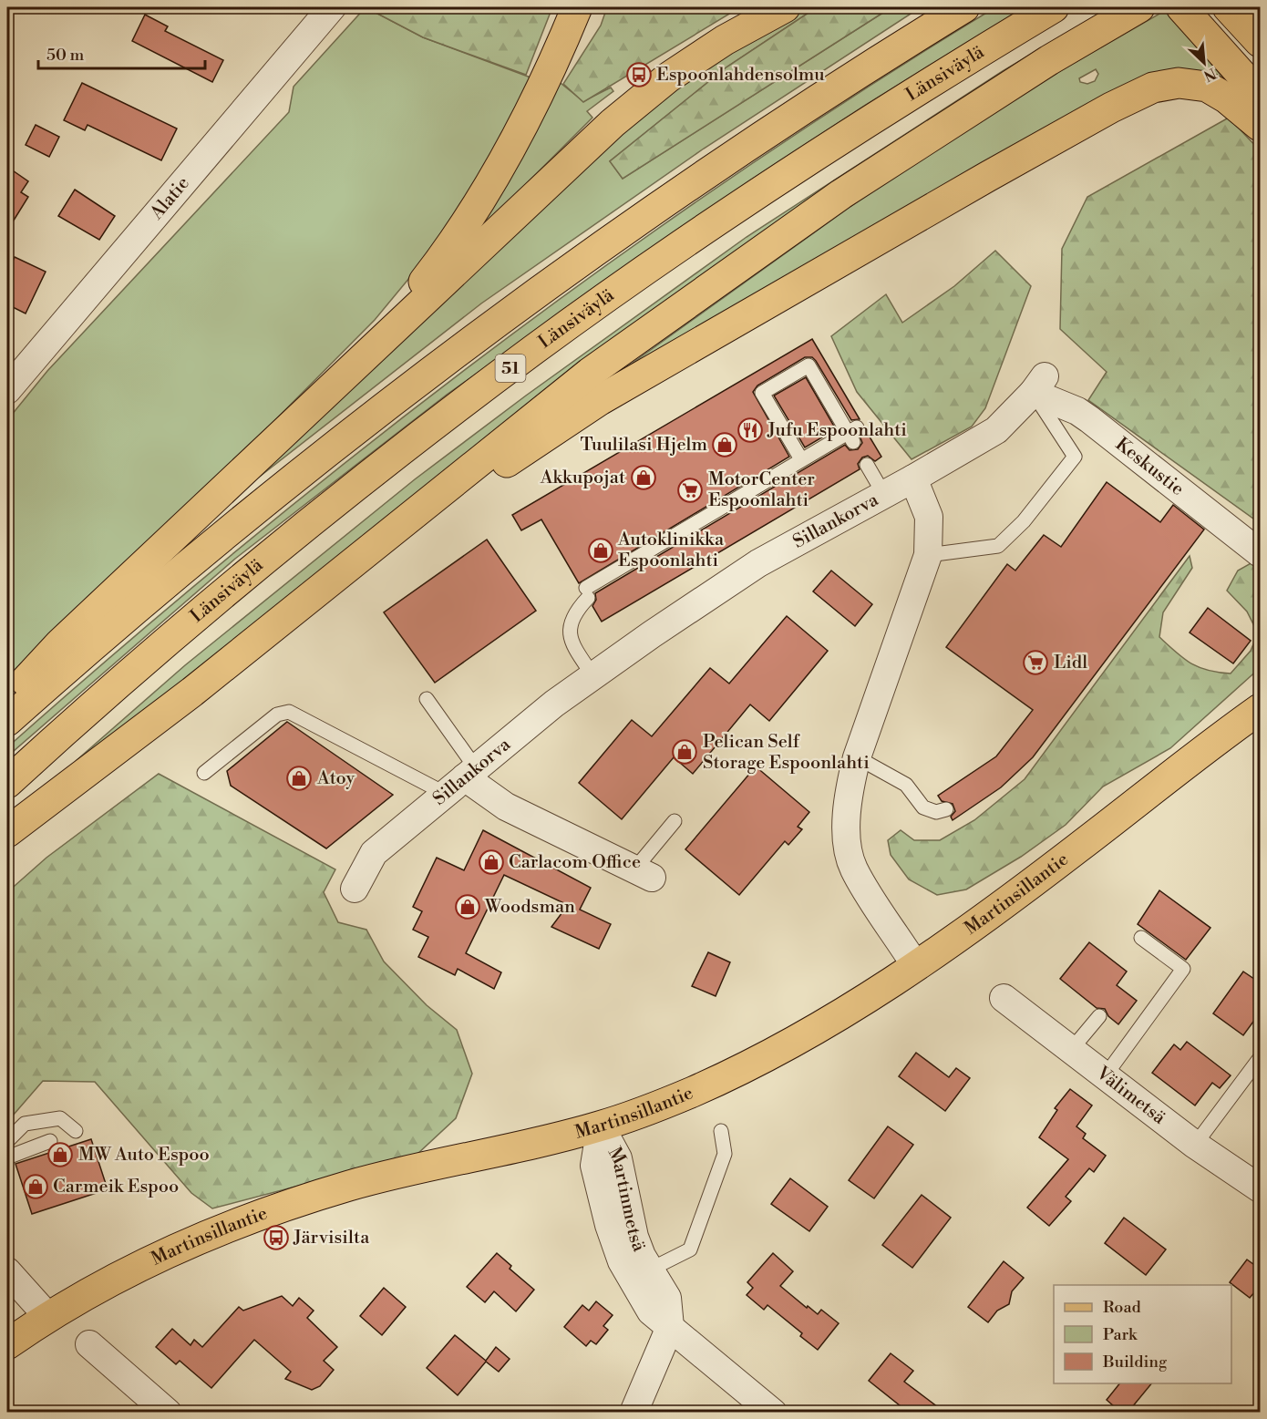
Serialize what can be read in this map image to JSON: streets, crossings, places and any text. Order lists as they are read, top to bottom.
{
  "streets": {
    "main road": ["Länsiväylä", "51", "Martinsillantie"],
    "street": [
      "Alatie",
      "Keskustie",
      "Sillankorva",
      "Välimetsä",
      "Martinmetsä"
    ]
  },
  "crossings": [
    ["Martinsillantie", "Martinmetsä"]
  ],
  "places": {
    "bus stop": ["Espoonlahdensolmu", "Järvisilta"],
    "restaurant": ["Jufu Espoonlahti"],
    "shop": [
      "Tuulilasi Hjelm",
      "Akkupojat",
      "Autoklinikka Espoonlahti",
      "Pelican Self Storage Espoonlahti",
      "Atoy",
      "Carlacom Office",
      "Woodsman",
      "MW Auto Espoo",
      "Carmeik Espoo"
    ],
    "supermarket": ["MotorCenter Espoonlahti", "Lidl"]
  },
  "legend": ["Road", "Park", "Building"],
  "scale_bar": "50 m",
  "north": "bottom right"
}
